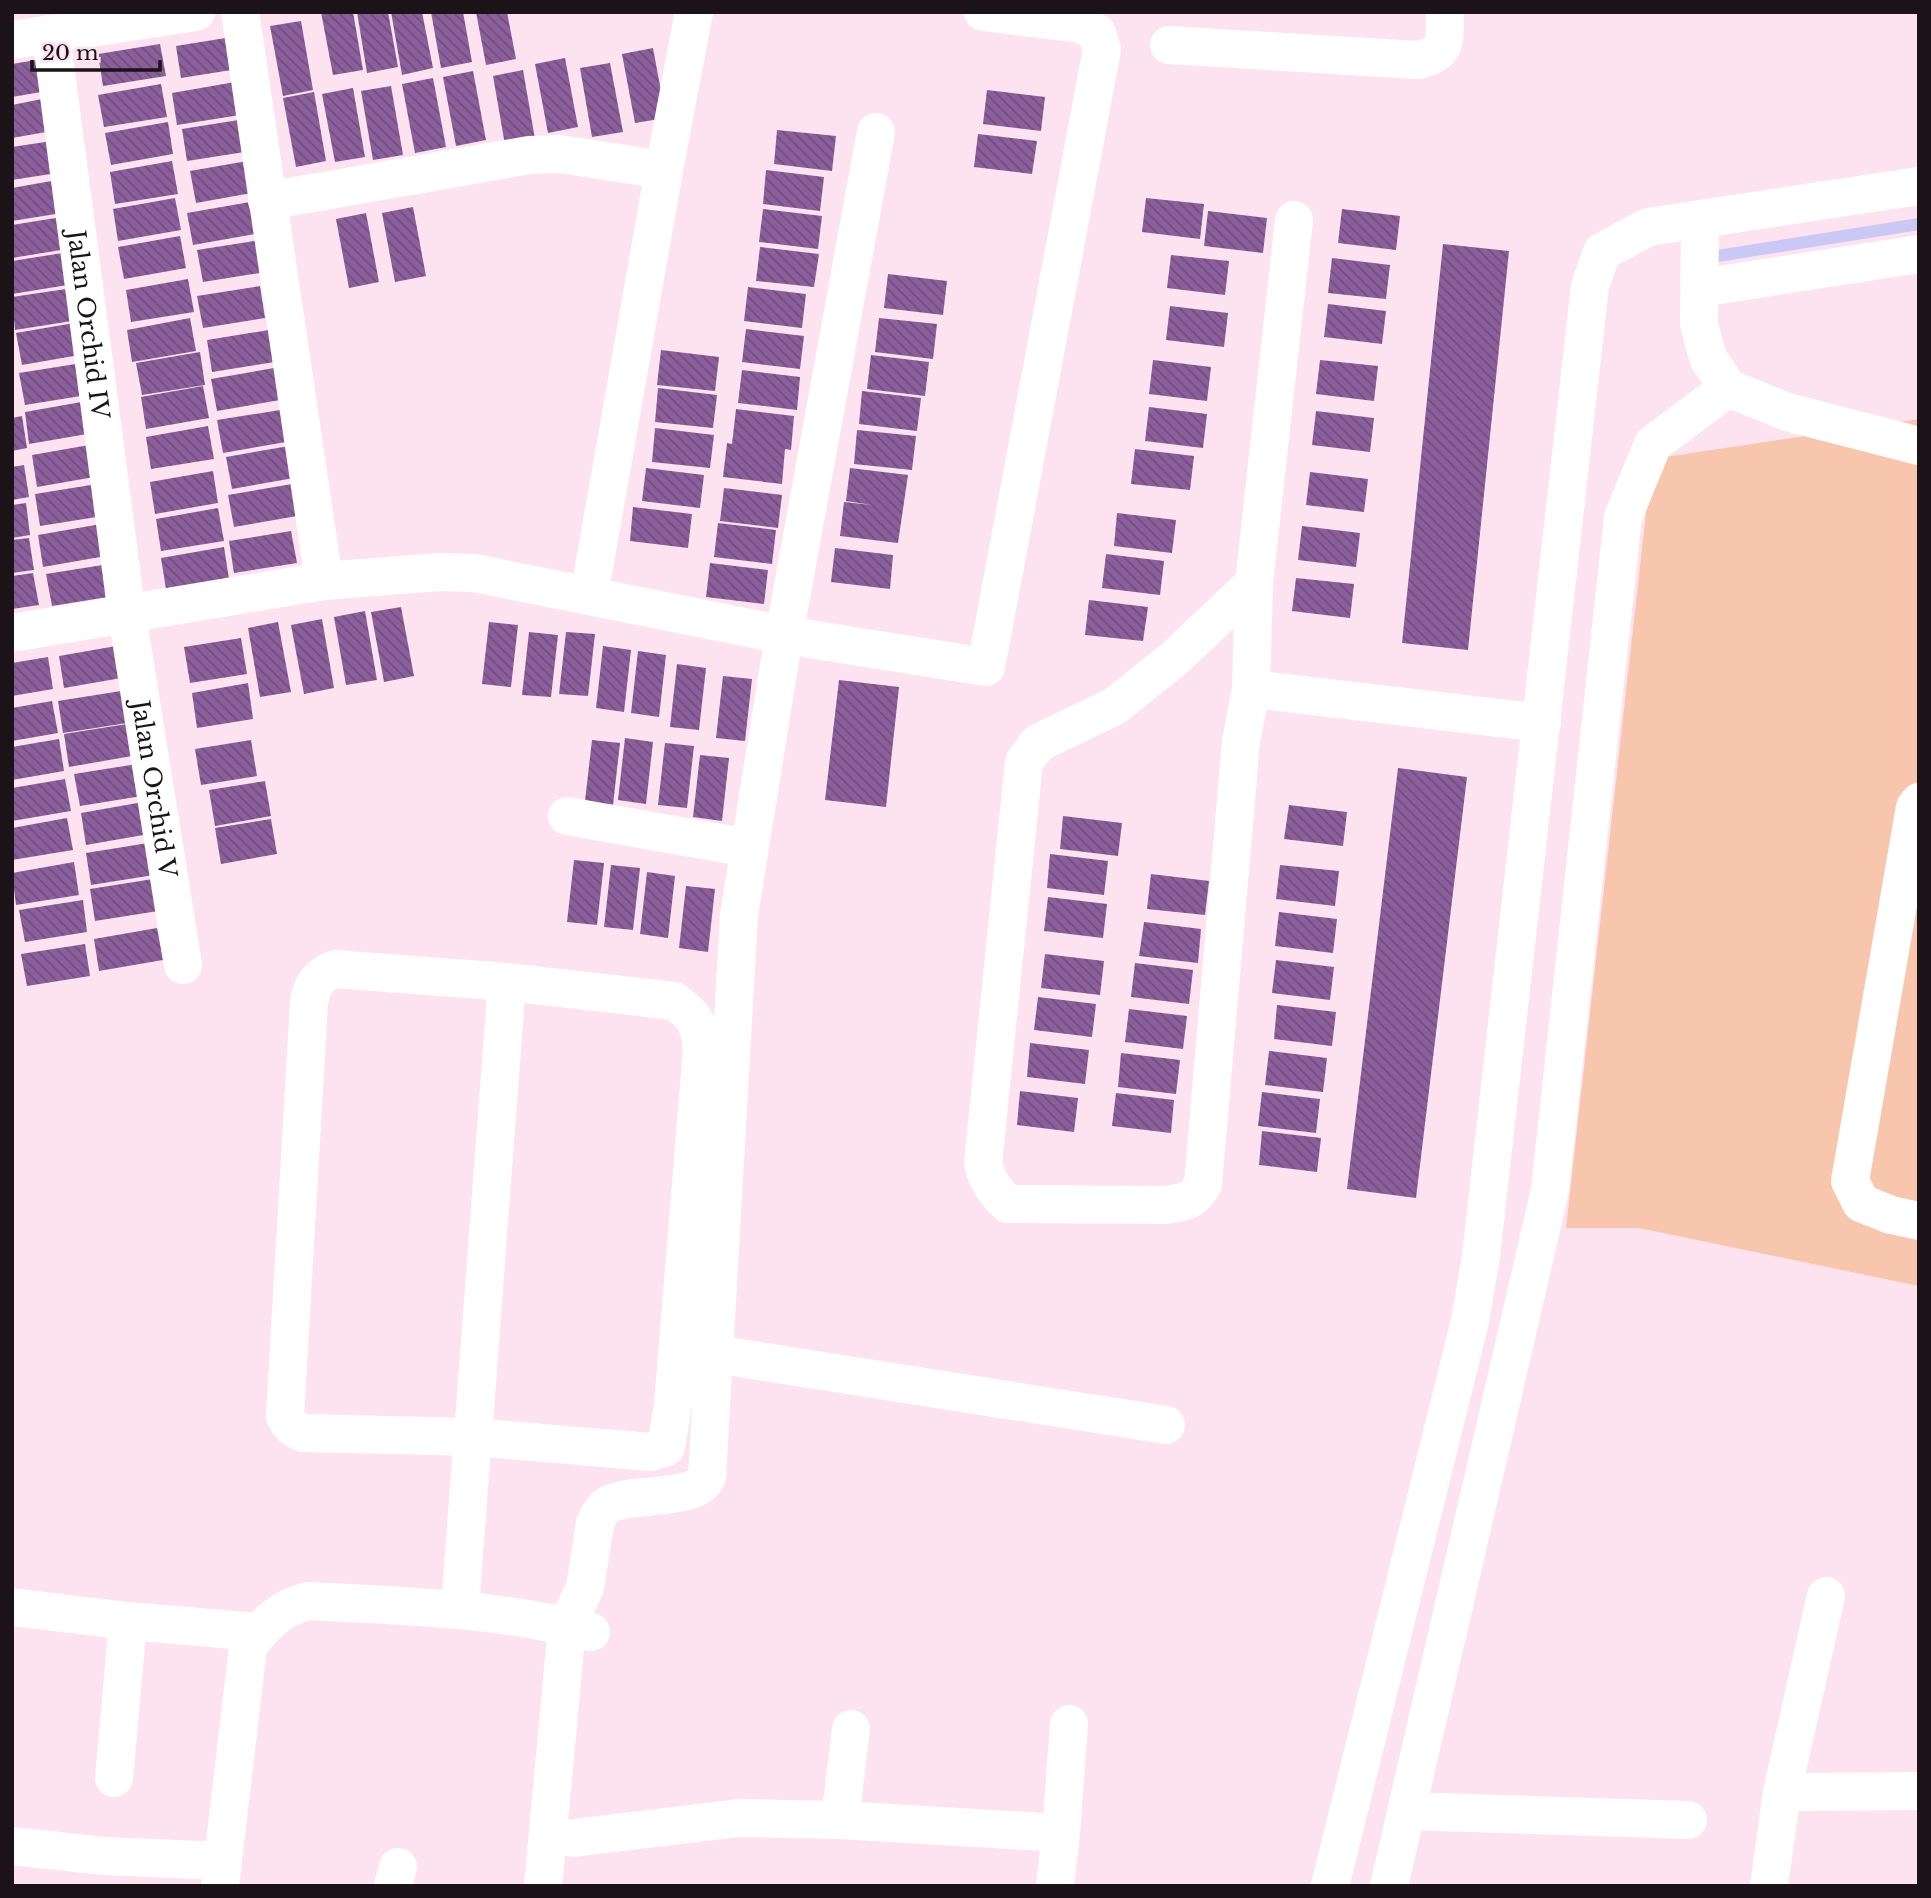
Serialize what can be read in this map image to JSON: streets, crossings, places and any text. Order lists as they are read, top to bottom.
{
  "streets": {
    "street": ["Jalan Orchid IV", "Jalan Orchid V"]
  },
  "crossings": [
    ["Jalan Orchid IV", "Jalan Orchid V"]
  ],
  "scale_bar": "20 m"
}
